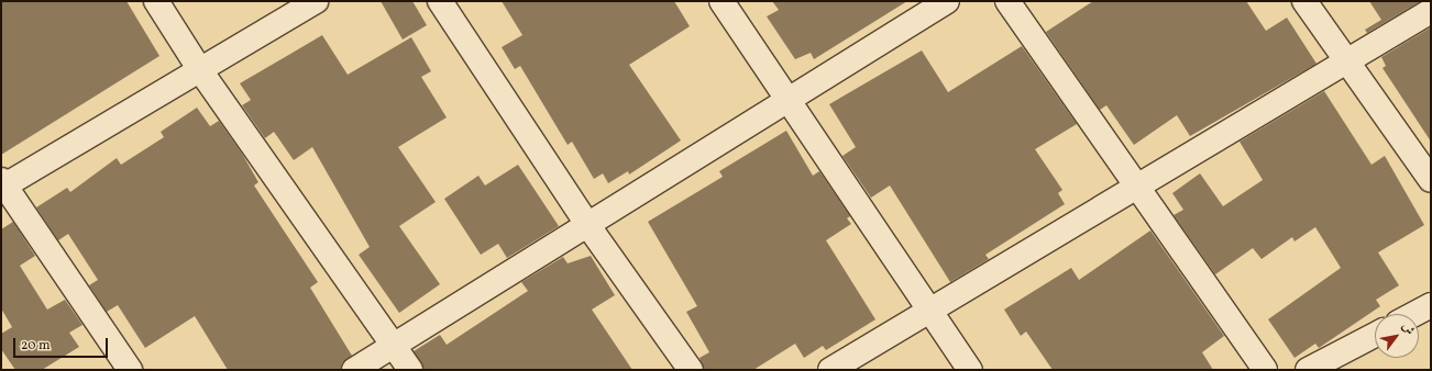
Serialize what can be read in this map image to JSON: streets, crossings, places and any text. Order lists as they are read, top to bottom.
{
  "scale_bar": "20 m",
  "north": "top right"
}
